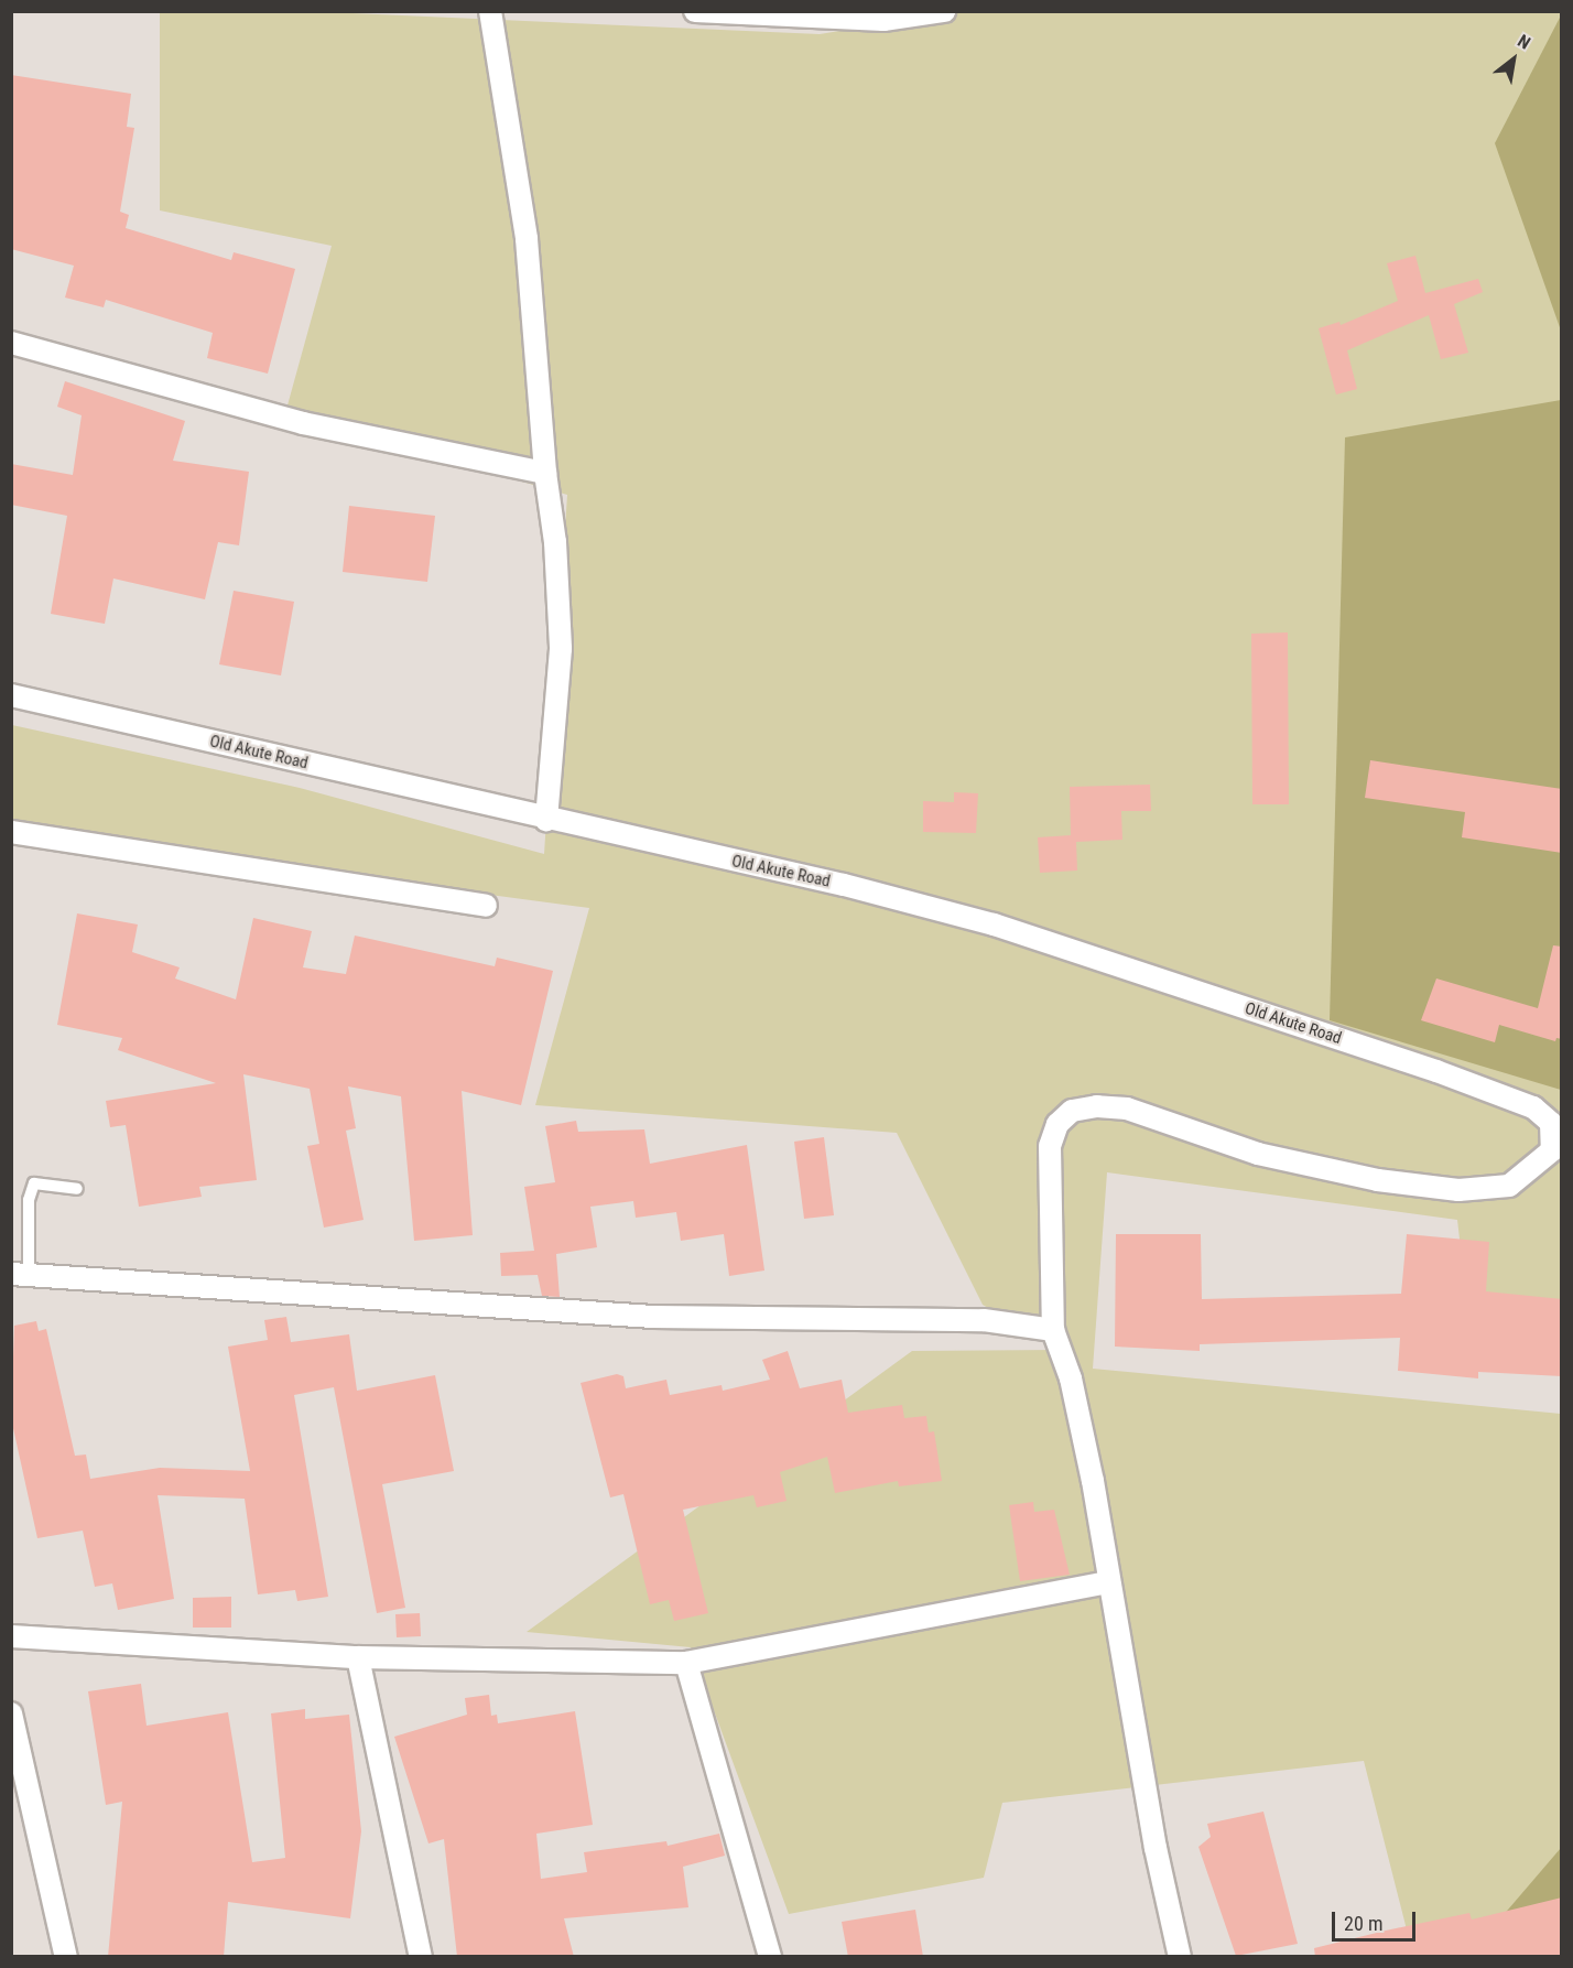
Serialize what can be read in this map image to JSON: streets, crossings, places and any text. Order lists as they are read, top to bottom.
{
  "streets": {
    "street": ["Old Akute Road"]
  },
  "scale_bar": "20 m",
  "north": "top right"
}
